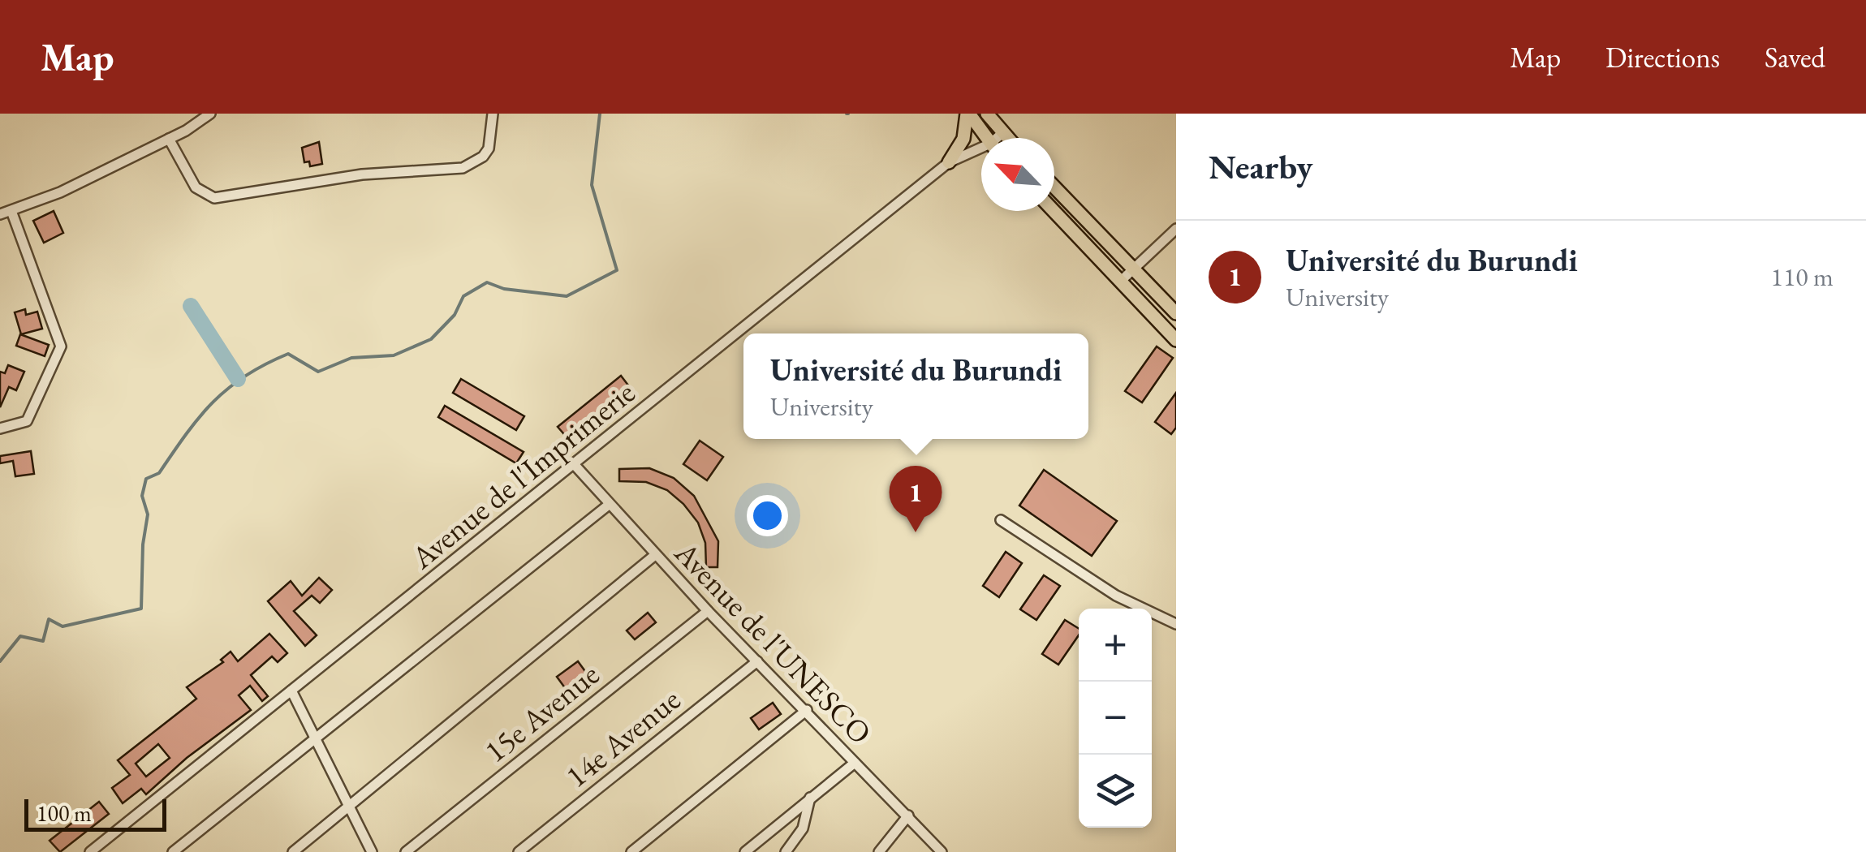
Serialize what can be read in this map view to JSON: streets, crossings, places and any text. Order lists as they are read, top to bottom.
{
  "streets": {
    "street": [
      "Avenue de l'Imprimerie",
      "Avenue de l'UNESCO",
      "15e Avenue",
      "14e Avenue"
    ]
  },
  "crossings": [
    ["Avenue de l'Imprimerie", "Avenue de l'UNESCO"],
    ["Avenue de l'UNESCO", "15e Avenue"],
    ["Avenue de l'UNESCO", "14e Avenue"]
  ],
  "scale_bar": "100 m",
  "north": "top left",
  "page": {
    "header": "Map",
    "nav": ["Map", "Directions", "Saved"],
    "heading": "Nearby",
    "list": [
      {
        "mark": "1",
        "name": "Université du Burundi",
        "note": "University",
        "value": "110 m"
      }
    ],
    "popup": ["Université du Burundi", "University"],
    "pins": "1",
    "map_buttons": ["+", "−"],
    "scale": "100 m"
  }
}
